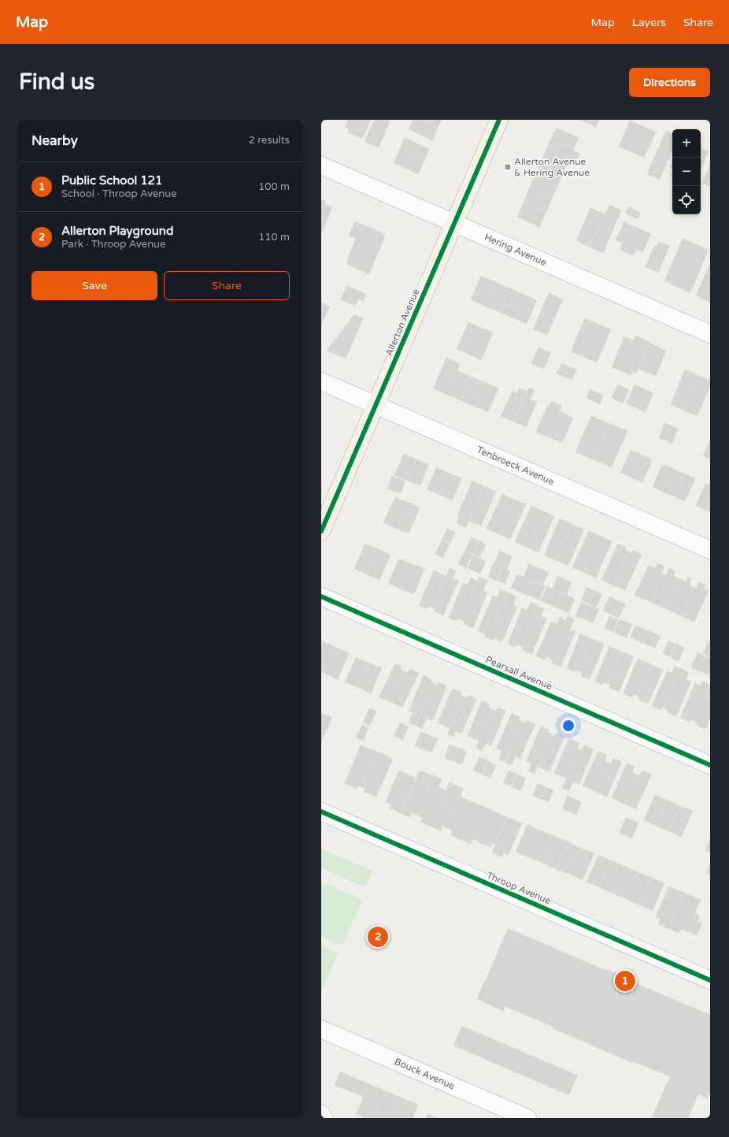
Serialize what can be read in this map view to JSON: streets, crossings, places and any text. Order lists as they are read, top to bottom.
{
  "streets": {
    "main road": ["Allerton Avenue"],
    "street": [
      "Hering Avenue",
      "Tenbroeck Avenue",
      "Pearsall Avenue",
      "Throop Avenue",
      "Bouck Avenue"
    ]
  },
  "crossings": [
    ["Hering Avenue", "Allerton Avenue"],
    ["Allerton Avenue", "Tenbroeck Avenue"]
  ],
  "places": {
    "transit": ["Allerton Avenue & Hering Avenue"]
  },
  "page": {
    "header": "Map",
    "nav": ["Map", "Layers", "Share"],
    "buttons": [
      "Directions",
      ["Save", "Share"]
    ],
    "title": "Find us",
    "heading": ["Nearby", "2 results"],
    "map_buttons": ["+", "−"],
    "list": [
      {
        "mark": "1",
        "name": "Public School 121",
        "note": "School · Throop Avenue",
        "value": "100 m"
      },
      {
        "mark": "2",
        "name": "Allerton Playground",
        "note": "Park · Throop Avenue",
        "value": "110 m"
      }
    ],
    "pins": ["2", "1"]
  }
}
